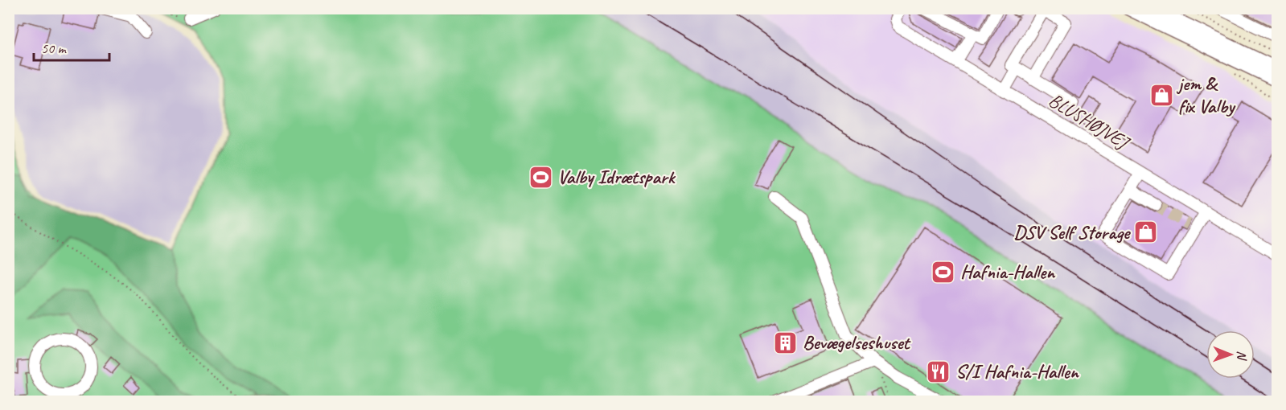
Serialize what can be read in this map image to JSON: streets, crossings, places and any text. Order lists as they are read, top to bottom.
{
  "streets": {
    "street": ["BLUSHØJVEJ"]
  },
  "places": {
    "shop": ["jem & fix Valby", "DSV Self Storage"],
    "sports": ["Valby Idrætspark", "Hafnia-Hallen"],
    "building": ["Bevægelseshuset"],
    "restaurant": ["S/I Hafnia-Hallen"]
  },
  "scale_bar": "50 m",
  "north": "right"
}
